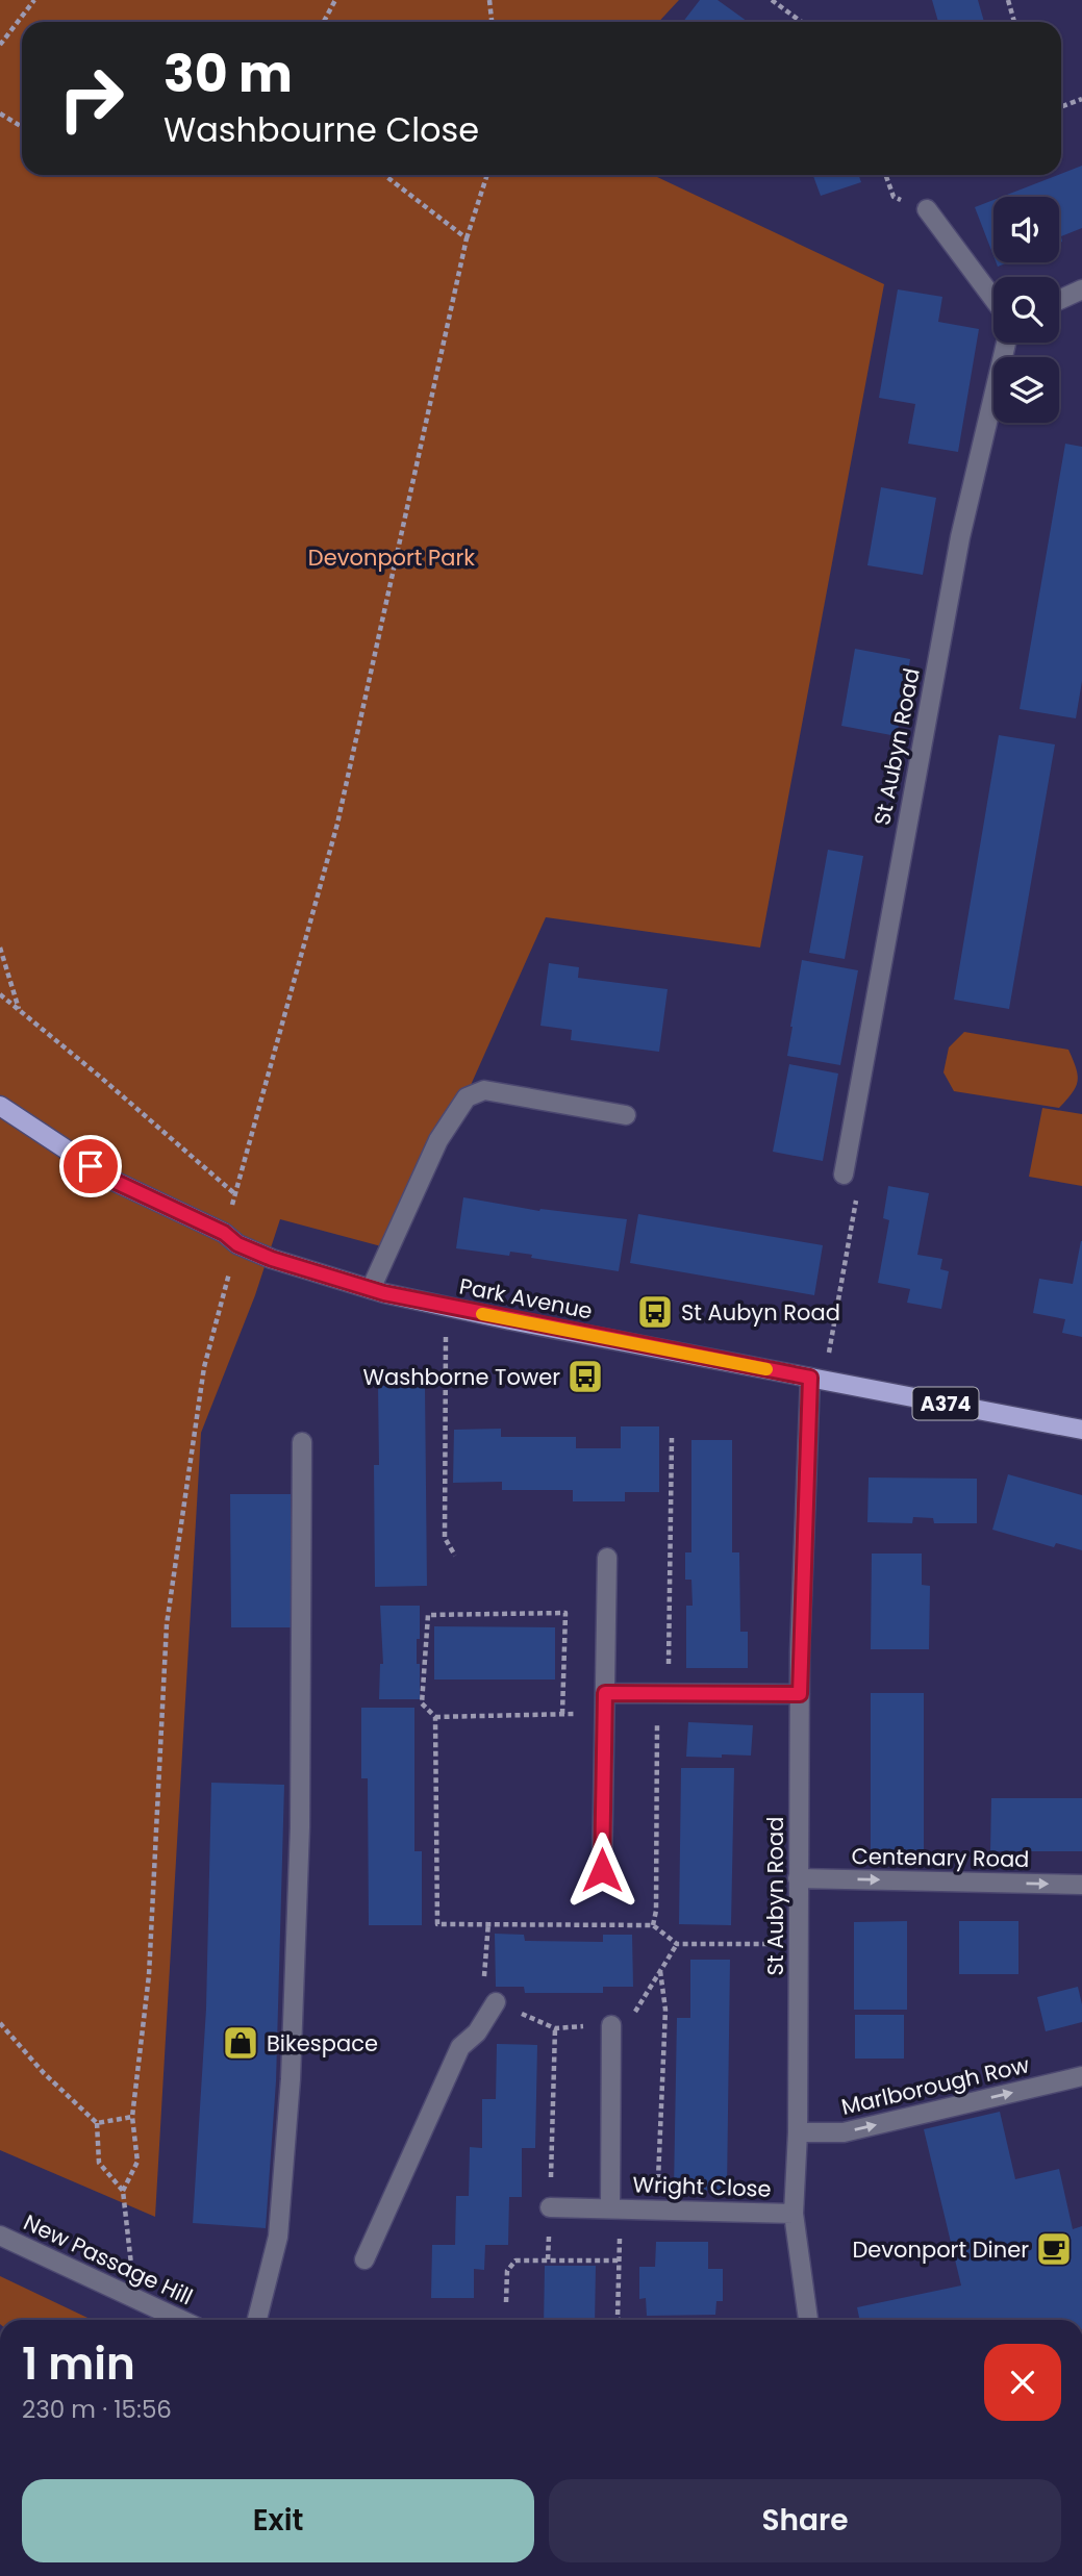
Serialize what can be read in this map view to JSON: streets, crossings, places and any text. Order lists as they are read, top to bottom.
{
  "streets": {
    "main road": ["Park Avenue", "A374"],
    "street": [
      "St Aubyn Road",
      "Centenary Road",
      "Marlborough Row",
      "Wright Close",
      "New Passage Hill"
    ]
  },
  "crossings": [
    ["St Aubyn Road", "Park Avenue"],
    ["St Aubyn Road", "Centenary Road"],
    ["St Aubyn Road", "Marlborough Row"],
    ["St Aubyn Road", "Wright Close"]
  ],
  "one_way": ["Centenary Road", "Marlborough Row"],
  "parks": ["Devonport Park"],
  "places": {
    "bus stop": ["St Aubyn Road", "Washborne Tower"],
    "shop": ["Bikespace"],
    "cafe": ["Devonport Diner"]
  },
  "page": {
    "turn": ["30 m", "Washbourne Close"],
    "heading": ["1 min", "230 m · 15:56"],
    "buttons": ["Exit", "Share"]
  }
}
